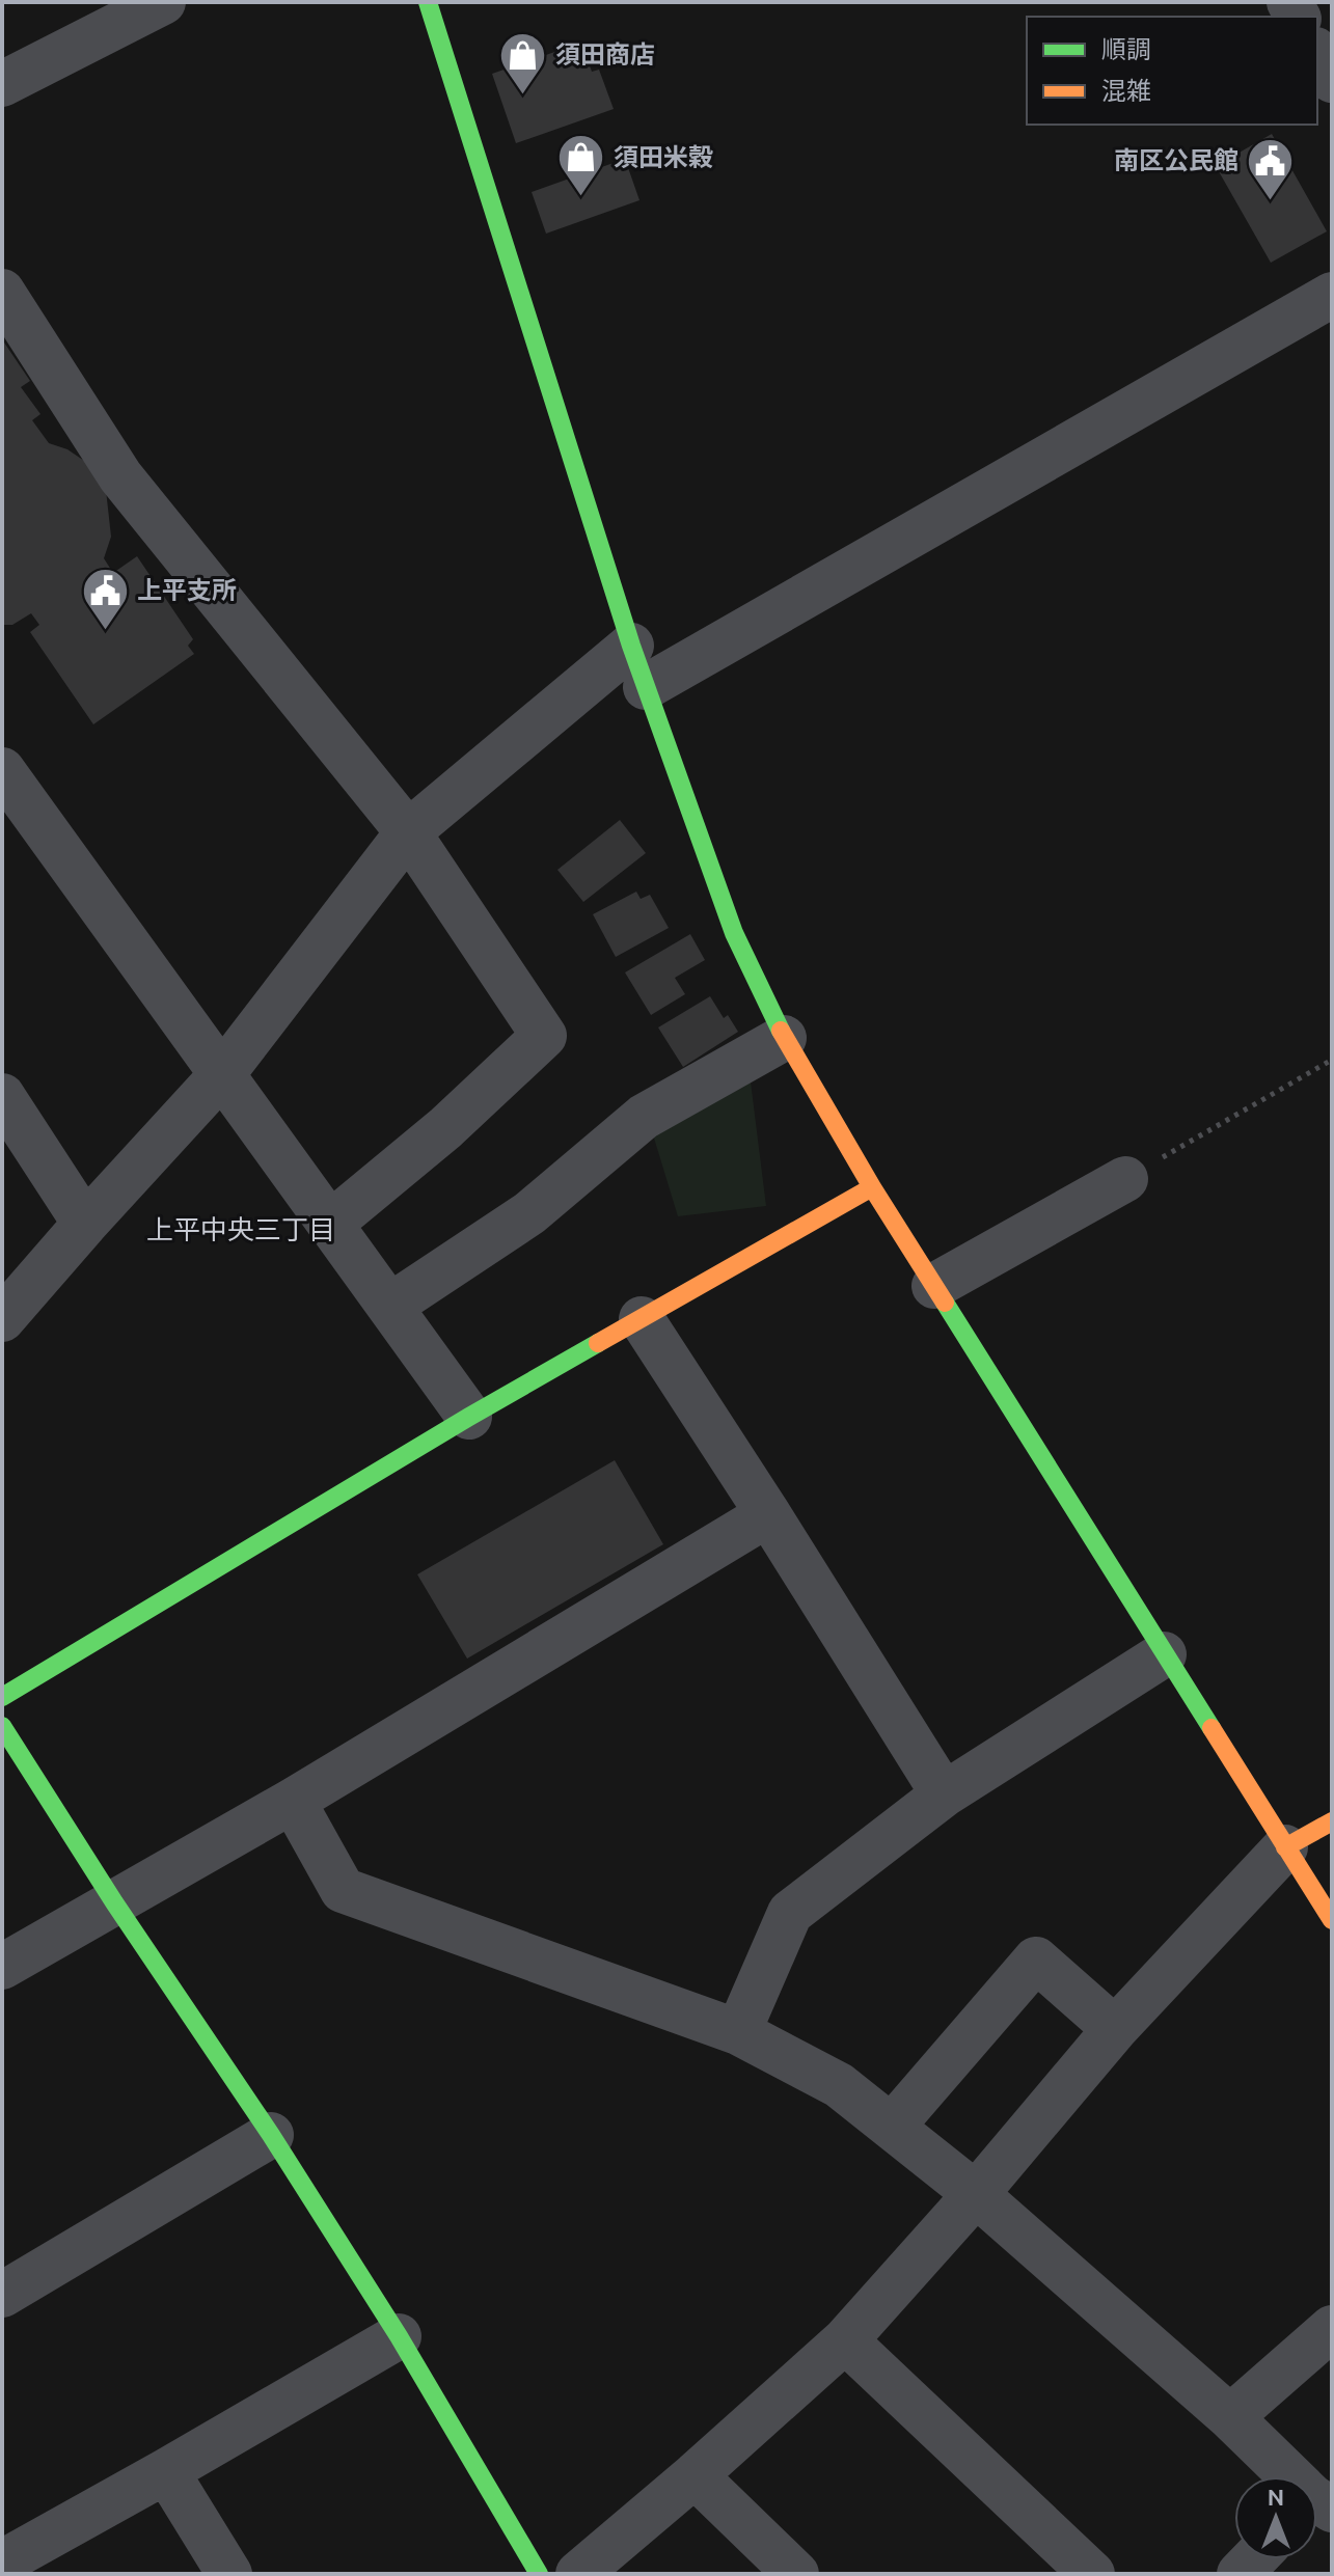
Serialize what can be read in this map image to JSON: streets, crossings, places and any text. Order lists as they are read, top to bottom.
{
  "districts": ["上平中央三丁目"],
  "places": {
    "shop": ["須田商店", "須田米穀"],
    "public building": ["南区公民館", "上平支所"]
  },
  "legend": ["順調", "混雑"],
  "north": "top"
}
